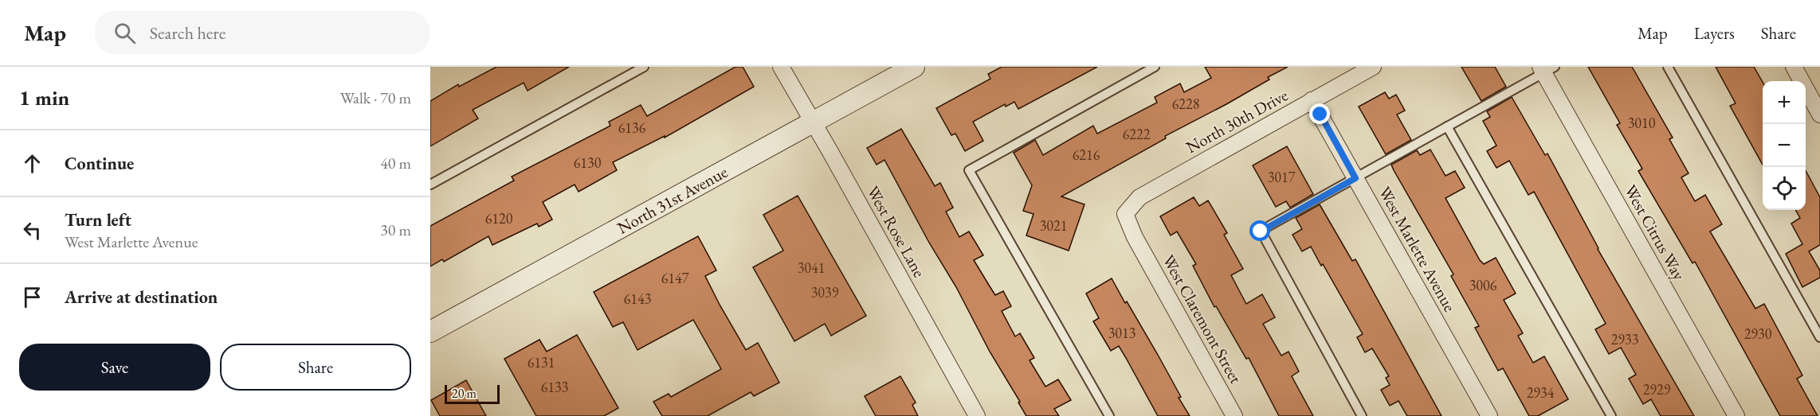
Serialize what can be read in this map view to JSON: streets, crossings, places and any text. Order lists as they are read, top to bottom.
{
  "streets": {
    "street": [
      "North 30th Drive",
      "North 31st Avenue",
      "West Rose Lane",
      "West Citrus Way",
      "West Marlette Avenue",
      "West Claremont Street"
    ]
  },
  "crossings": [
    ["North 30th Drive", "West Marlette Avenue"],
    ["North 30th Drive", "West Claremont Street"],
    ["North 31st Avenue", "West Rose Lane"]
  ],
  "house_numbers": [
    "6228",
    "3010",
    "6136",
    "6222",
    "6216",
    "6130",
    "3017",
    "6120",
    "3021",
    "3041",
    "6147",
    "3006",
    "3039",
    "6143",
    "3013",
    "2930",
    "2933",
    "6131",
    "6133",
    "2929",
    "2934"
  ],
  "scale_bar": "20 m",
  "page": {
    "header": "Map",
    "search": "Search here",
    "nav": ["Map", "Layers", "Share"],
    "heading": ["1 min", "Walk · 70 m"],
    "map_buttons": ["+", "−"],
    "list": [
      ["Continue", "40 m"],
      ["Turn left", "West Marlette Avenue", "30 m"],
      "Arrive at destination"
    ],
    "buttons": ["Save", "Share"],
    "scale": "20 m"
  }
}
